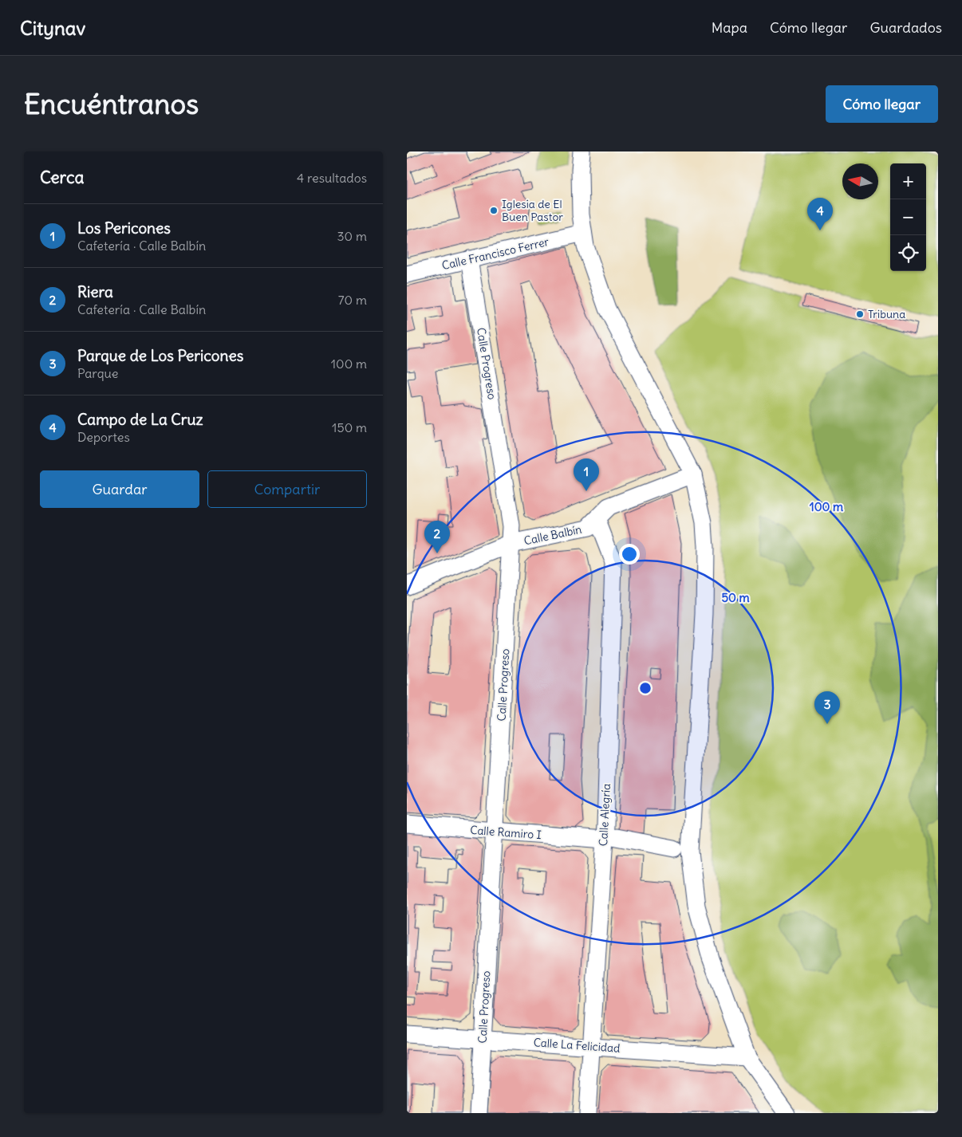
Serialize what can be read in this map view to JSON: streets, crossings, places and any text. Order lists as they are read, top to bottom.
{
  "streets": {
    "street": [
      "Calle Francisco Ferrer",
      "Calle Progreso",
      "Calle Balbín",
      "Calle Alegría",
      "Calle Ramiro I",
      "Calle La Felicidad"
    ]
  },
  "crossings": [
    ["Calle Francisco Ferrer", "Calle Progreso"],
    ["Calle Progreso", "Calle Balbín"],
    ["Calle Progreso", "Calle Ramiro I"],
    ["Calle Progreso", "Calle La Felicidad"],
    ["Calle Balbín", "Calle Alegría"],
    ["Calle Alegría", "Calle Ramiro I"],
    ["Calle Alegría", "Calle La Felicidad"]
  ],
  "places": ["Iglesia de El Buen Pastor", "Tribuna"],
  "north": "left",
  "page": {
    "header": "Citynav",
    "nav": ["Mapa", "Cómo llegar", "Guardados"],
    "buttons": [
      "Cómo llegar",
      ["Guardar", "Compartir"]
    ],
    "title": "Encuéntranos",
    "heading": ["Cerca", "4 resultados"],
    "map_buttons": ["+", "−"],
    "pins": [
      "4",
      "1",
      "2",
      "3"
    ],
    "list": [
      {
        "mark": "1",
        "name": "Los Pericones",
        "note": "Cafetería · Calle Balbín",
        "value": "30 m"
      },
      {
        "mark": "2",
        "name": "Riera",
        "note": "Cafetería · Calle Balbín",
        "value": "70 m"
      },
      {
        "mark": "3",
        "name": "Parque de Los Pericones",
        "note": "Parque",
        "value": "100 m"
      },
      {
        "mark": "4",
        "name": "Campo de La Cruz",
        "note": "Deportes",
        "value": "150 m"
      }
    ]
  },
  "rings": ["100 m", "50 m"]
}
